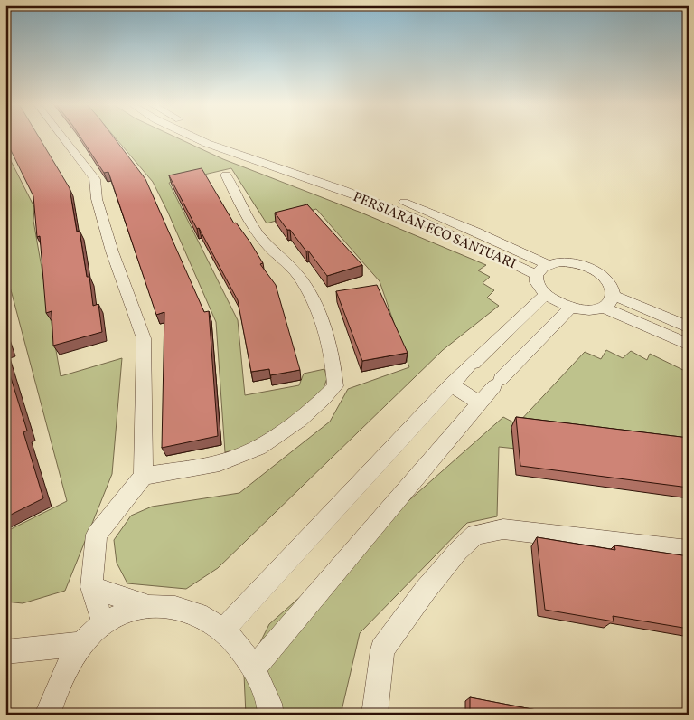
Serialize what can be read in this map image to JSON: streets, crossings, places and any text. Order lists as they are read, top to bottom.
{
  "streets": {
    "street": ["PERSIARAN ECO SANTUARI"]
  }
}
